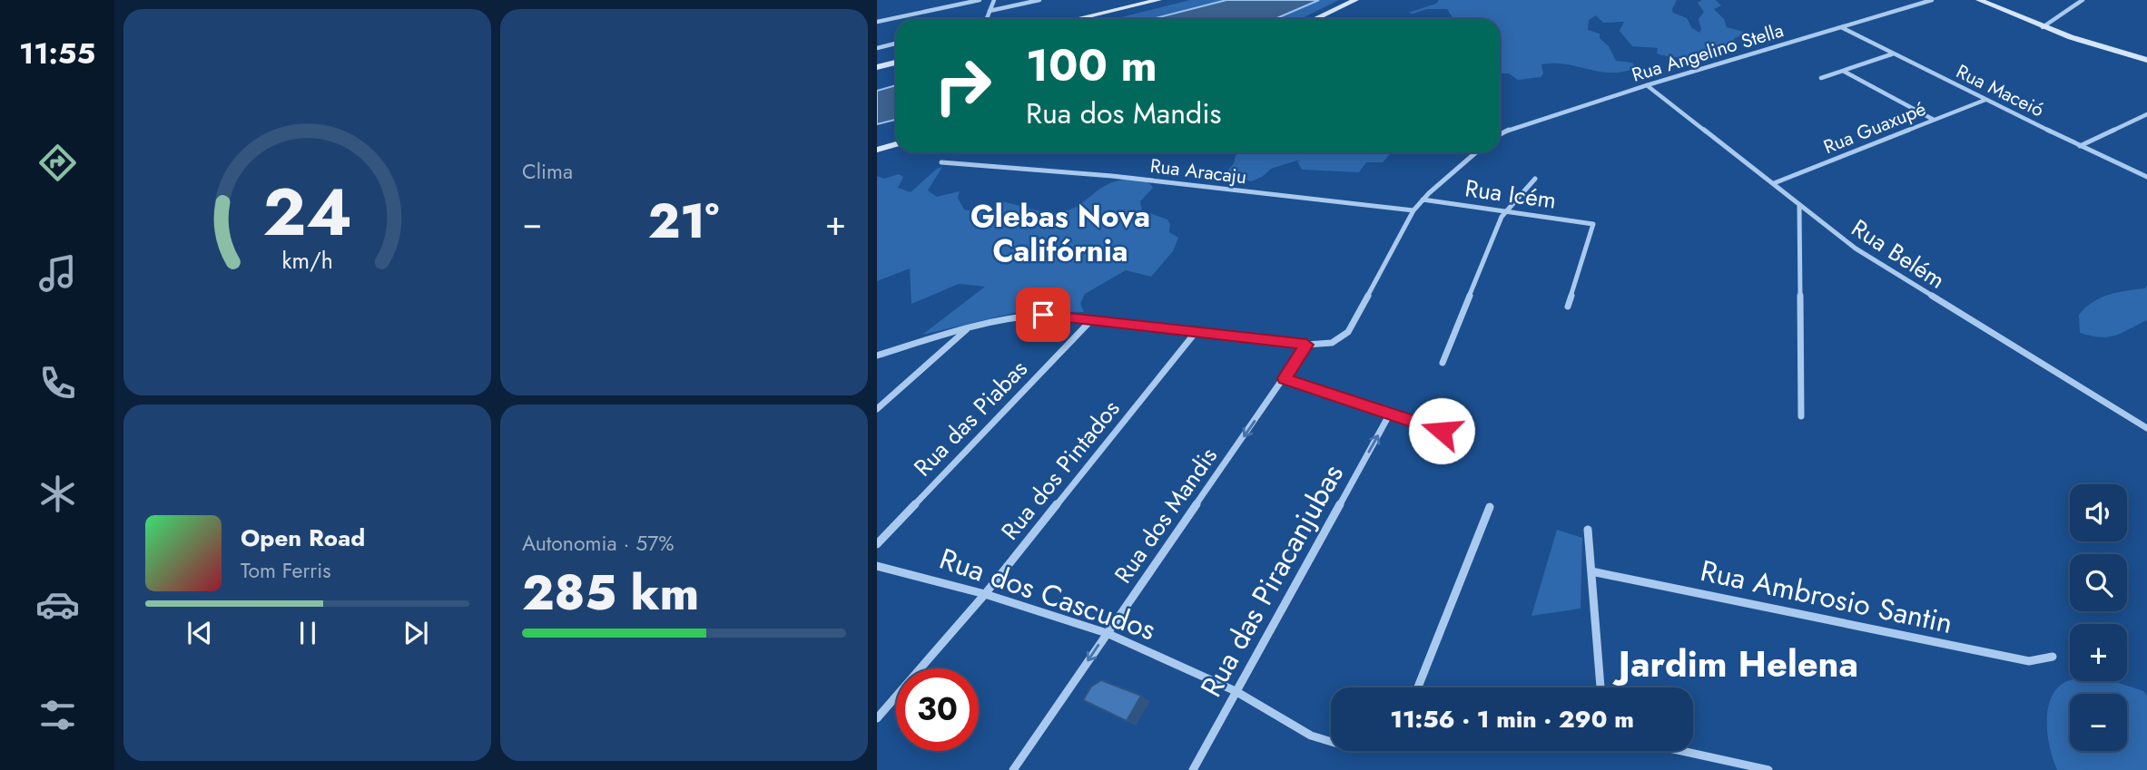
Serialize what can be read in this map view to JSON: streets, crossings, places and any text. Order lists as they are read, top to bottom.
{
  "streets": {
    "street": [
      "Rua Angelino Stella",
      "Rua Maceió",
      "Rua Guaxupé",
      "Rua Aracaju",
      "Rua Icém",
      "Rua Belém",
      "Rua das Piabas",
      "Rua dos Pintados",
      "Rua dos Mandis",
      "Rua das Piracanjubas",
      "Rua dos Cascudos",
      "Rua Ambrosio Santin"
    ]
  },
  "crossings": [
    ["Rua Angelino Stella", "Rua Maceió"],
    ["Rua Angelino Stella", "Rua Belém"],
    ["Rua Maceió", "Rua Guaxupé"],
    ["Rua Guaxupé", "Rua Belém"],
    ["Rua dos Pintados", "Rua dos Cascudos"],
    ["Rua dos Mandis", "Rua dos Cascudos"],
    ["Rua das Piracanjubas", "Rua dos Cascudos"]
  ],
  "one_way": ["Rua dos Mandis", "Rua das Piracanjubas"],
  "districts": ["Glebas Nova Califórnia", "Jardim Helena"],
  "page": {
    "tabs": "11:55",
    "tile": [
      "Clima",
      ["Autonomia · 57%", "285 km"]
    ],
    "turn": ["100 m", "Rua dos Mandis"],
    "heat": ["−", "21°", "+"],
    "map_buttons": ["+", "−"],
    "song": ["Open Road", "Tom Ferris"],
    "limit": "30",
    "trip": "11:56 · 1 min · 290 m",
    "gauge": ["24", "km/h"]
  }
}
